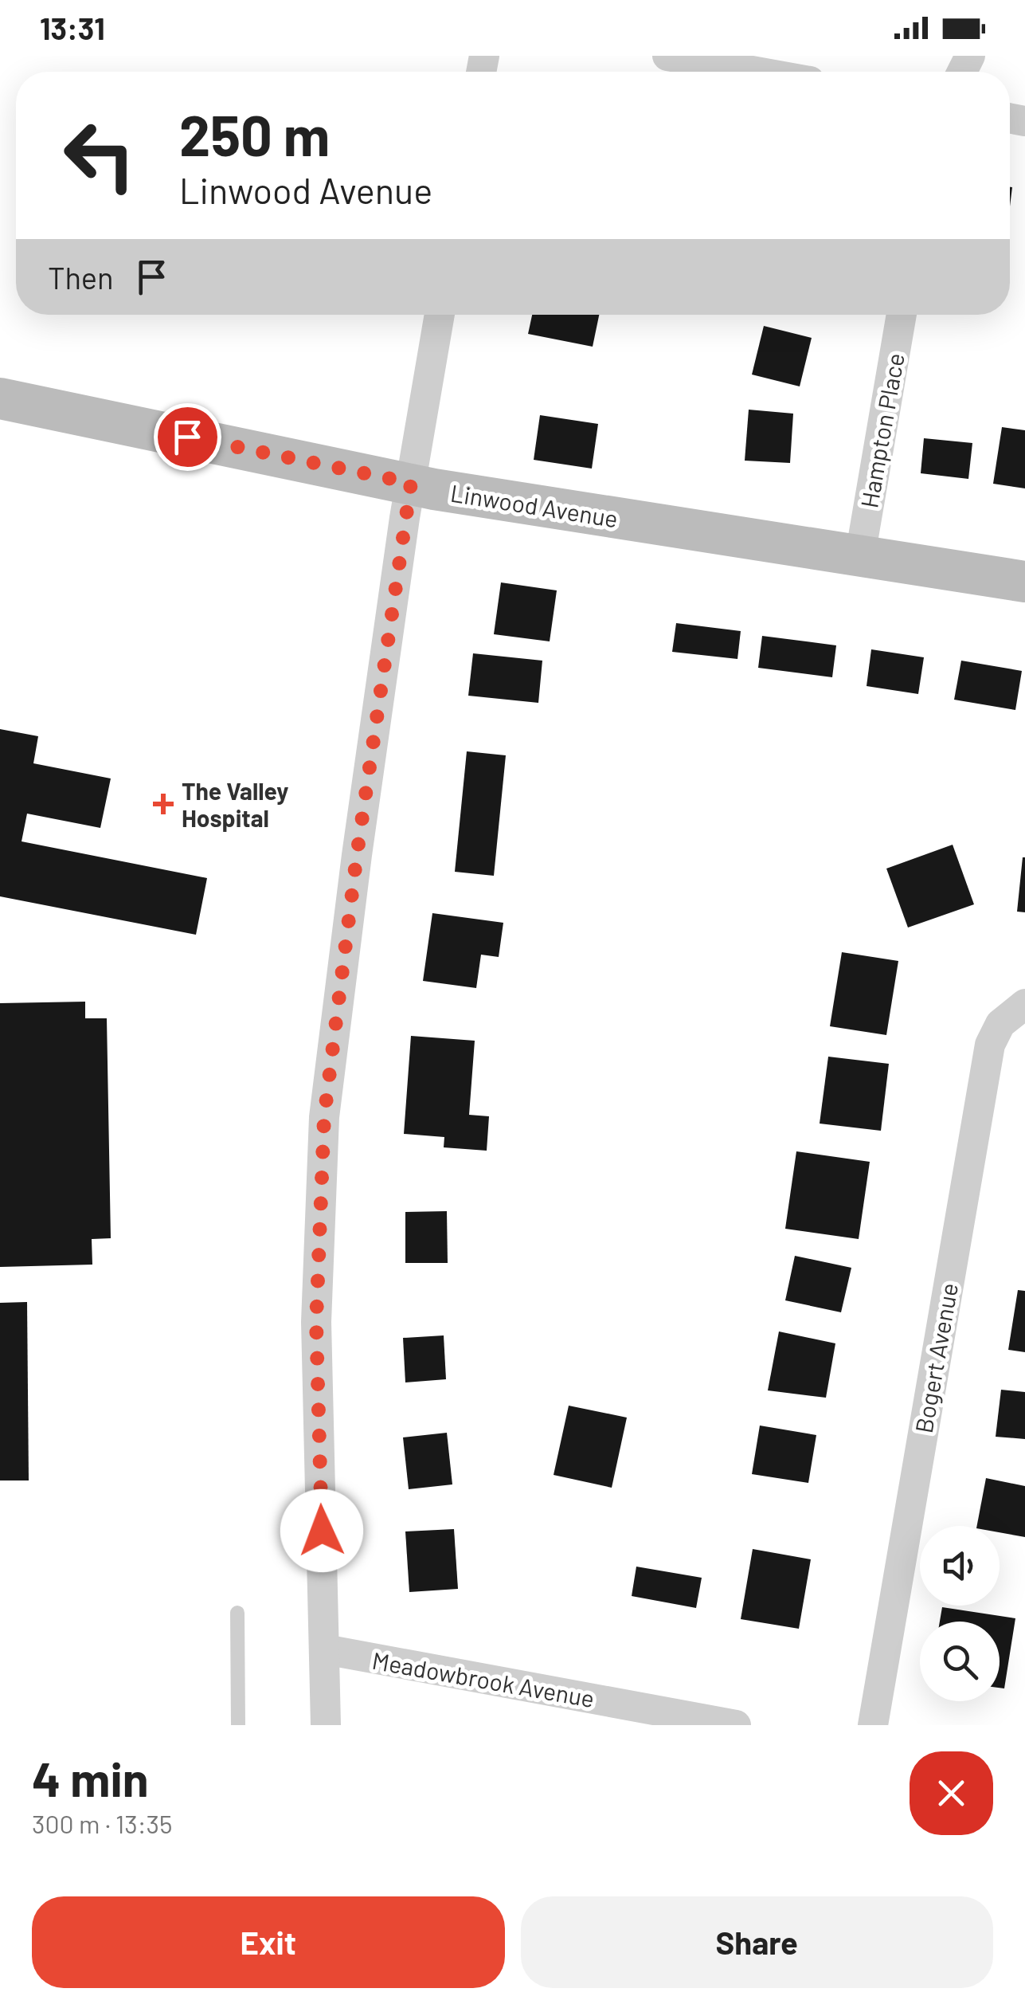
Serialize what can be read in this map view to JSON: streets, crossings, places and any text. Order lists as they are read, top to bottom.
{
  "streets": {
    "main road": ["Linwood Avenue"],
    "street": ["Hampton Place", "Bogert Avenue", "Meadowbrook Avenue"]
  },
  "crossings": [
    ["Hampton Place", "Linwood Avenue"]
  ],
  "places": {
    "health": ["The Valley Hospital"]
  },
  "page": {
    "status": "13:31",
    "turn": ["250 m", "Linwood Avenue"],
    "then": "Then",
    "heading": ["4 min", "300 m · 13:35"],
    "buttons": ["Exit", "Share"]
  }
}
